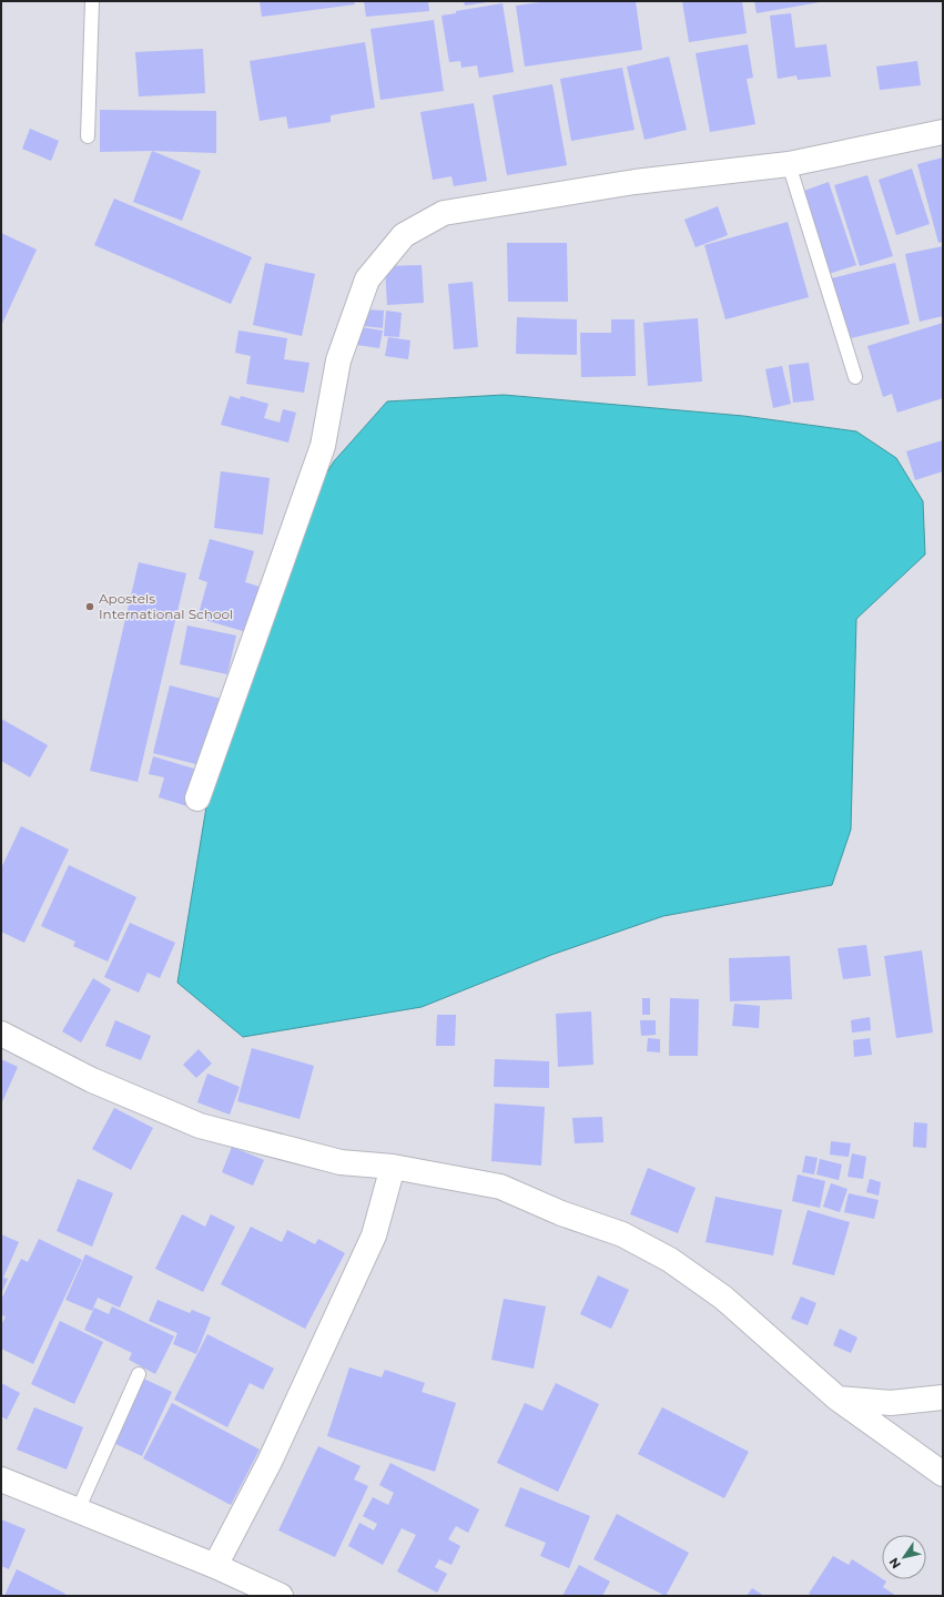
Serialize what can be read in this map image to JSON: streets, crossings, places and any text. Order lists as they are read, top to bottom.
{
  "places": ["Apostels International School"],
  "north": "bottom left"
}
